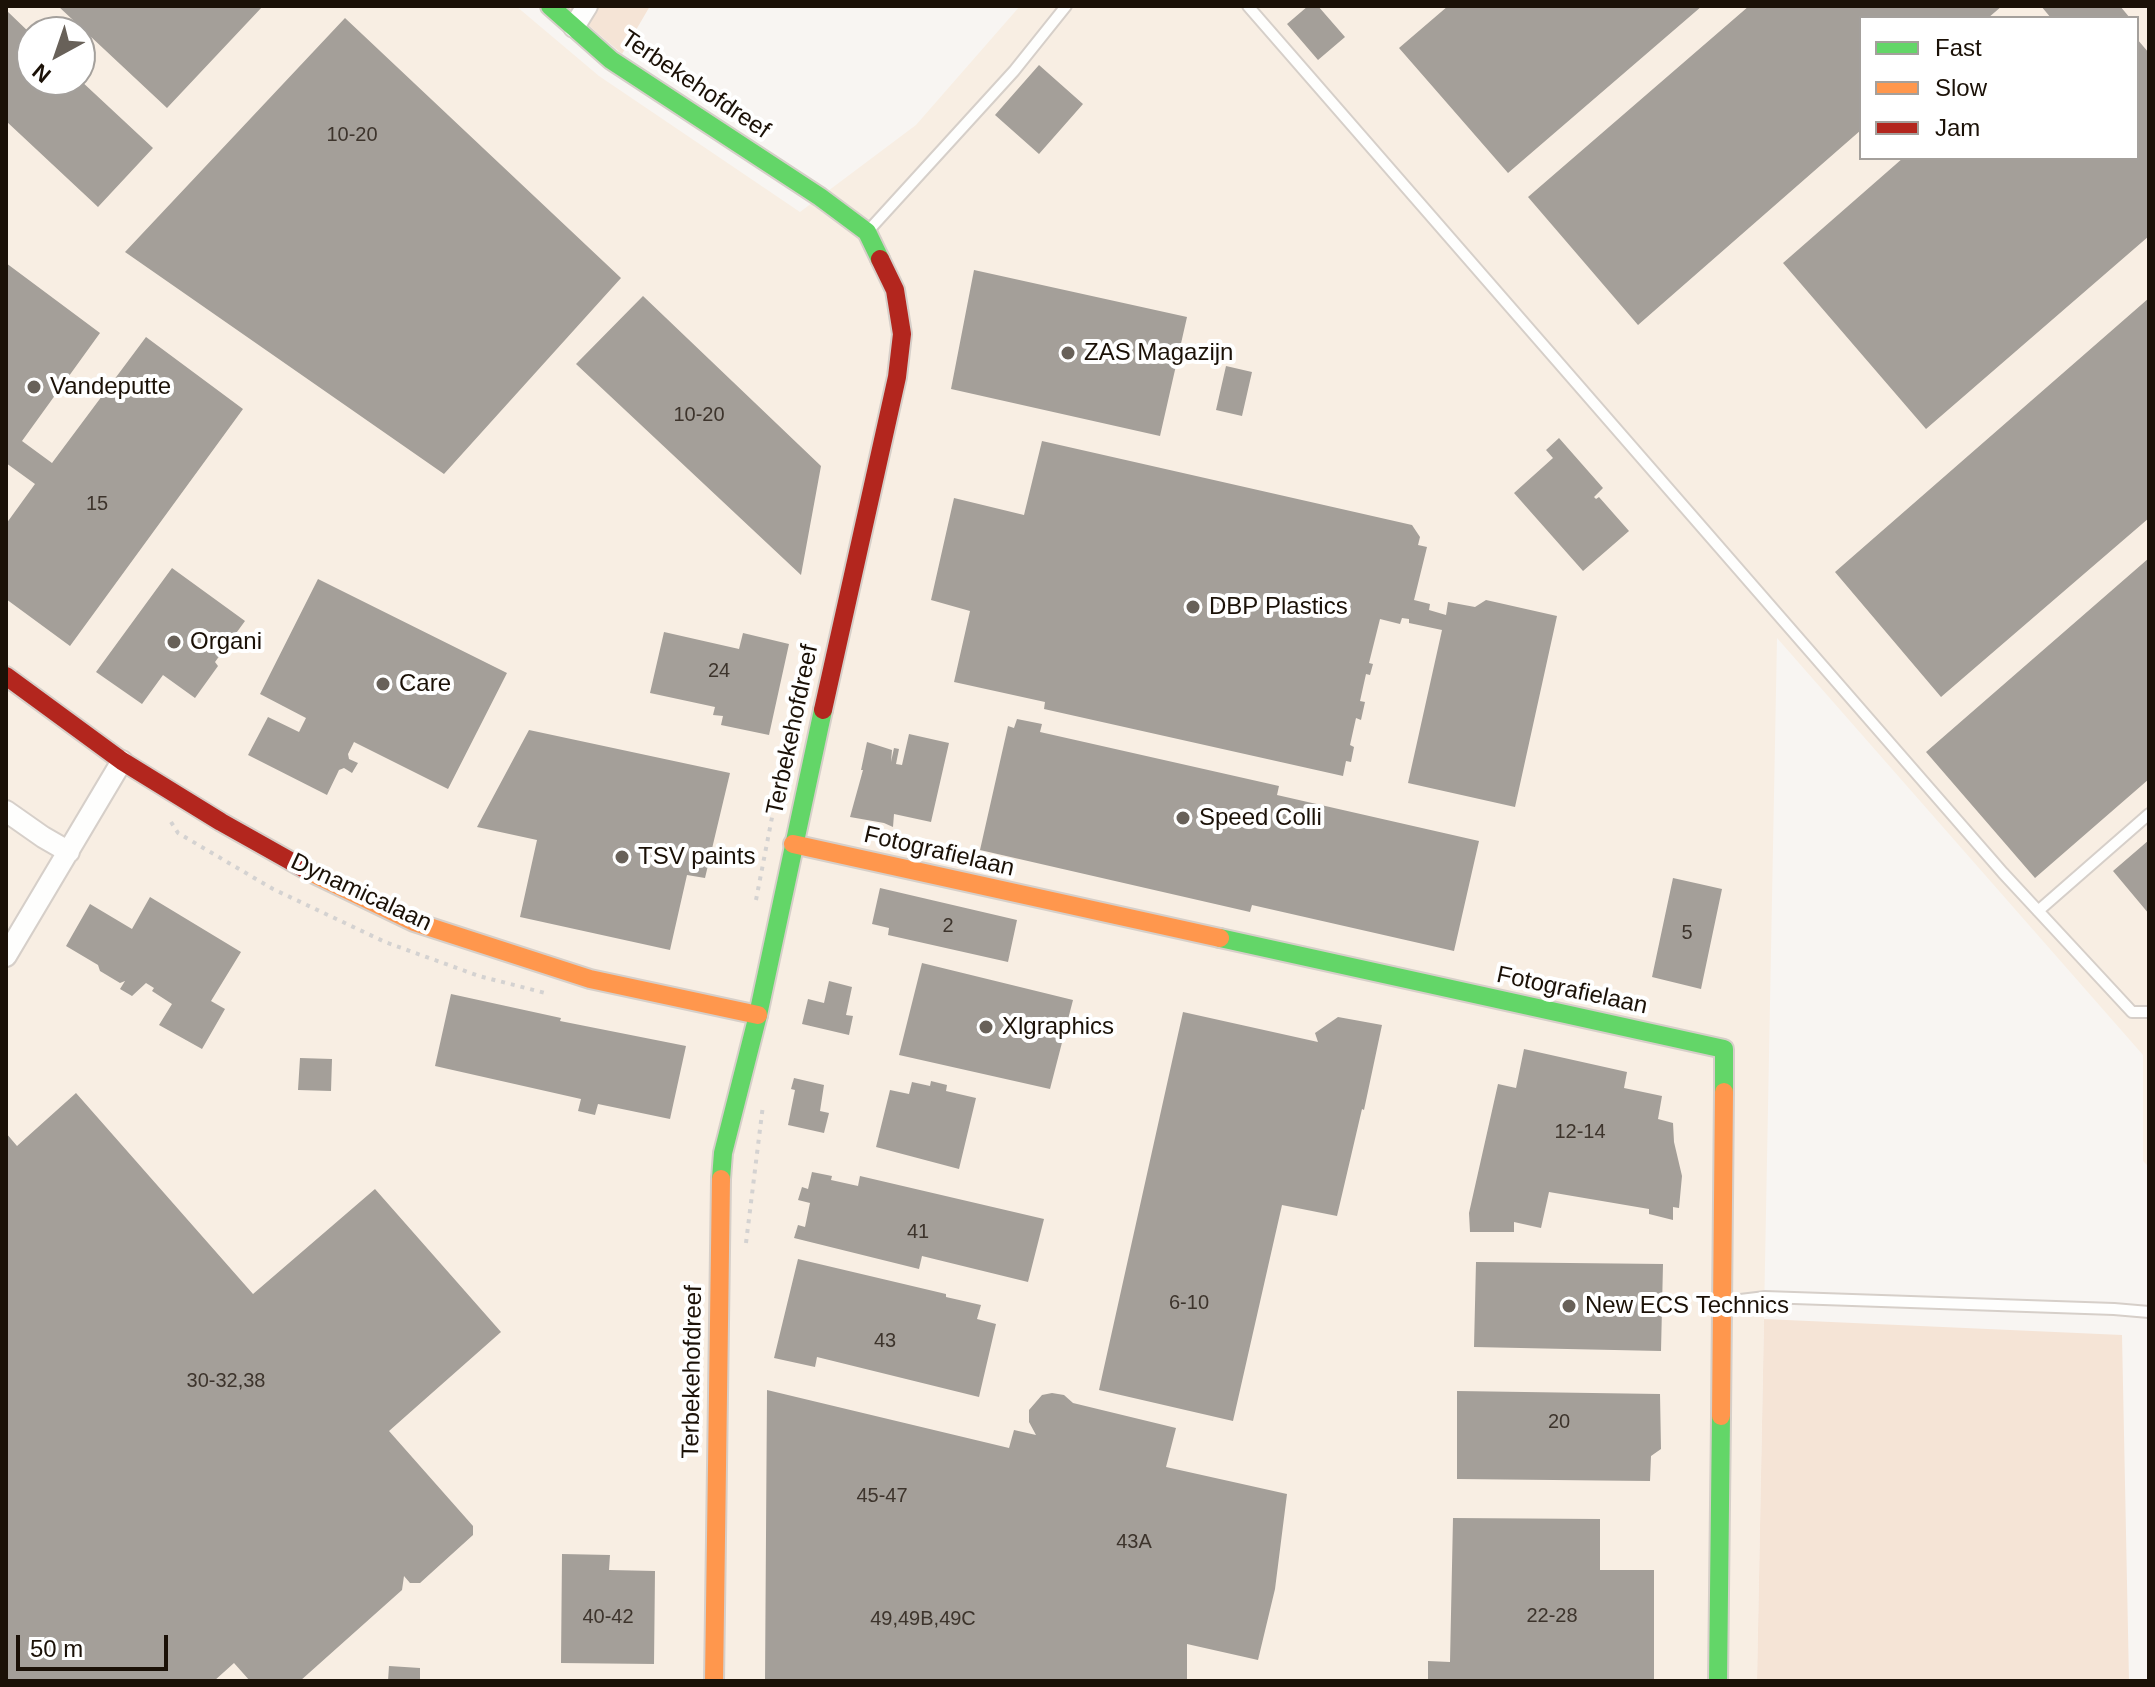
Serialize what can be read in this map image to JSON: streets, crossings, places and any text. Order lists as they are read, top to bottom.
{
  "streets": {
    "street": ["Terbekehofdreef", "Fotografielaan", "Dynamicalaan"]
  },
  "crossings": [
    ["Terbekehofdreef", "Fotografielaan"],
    ["Terbekehofdreef", "Dynamicalaan"]
  ],
  "places": [
    "ZAS Magazijn",
    "Vandeputte",
    "DBP Plastics",
    "Organi",
    "Care",
    "Speed Colli",
    "TSV paints",
    "Xlgraphics",
    "New ECS Technics"
  ],
  "house_numbers": [
    "10-20",
    "10-20",
    "15",
    "24",
    "2",
    "5",
    "12-14",
    "41",
    "6-10",
    "43",
    "30-32,38",
    "20",
    "45-47",
    "43A",
    "22-28",
    "40-42",
    "49,49B,49C"
  ],
  "legend": ["Fast", "Slow", "Jam"],
  "scale_bar": "50 m",
  "north": "bottom left"
}
